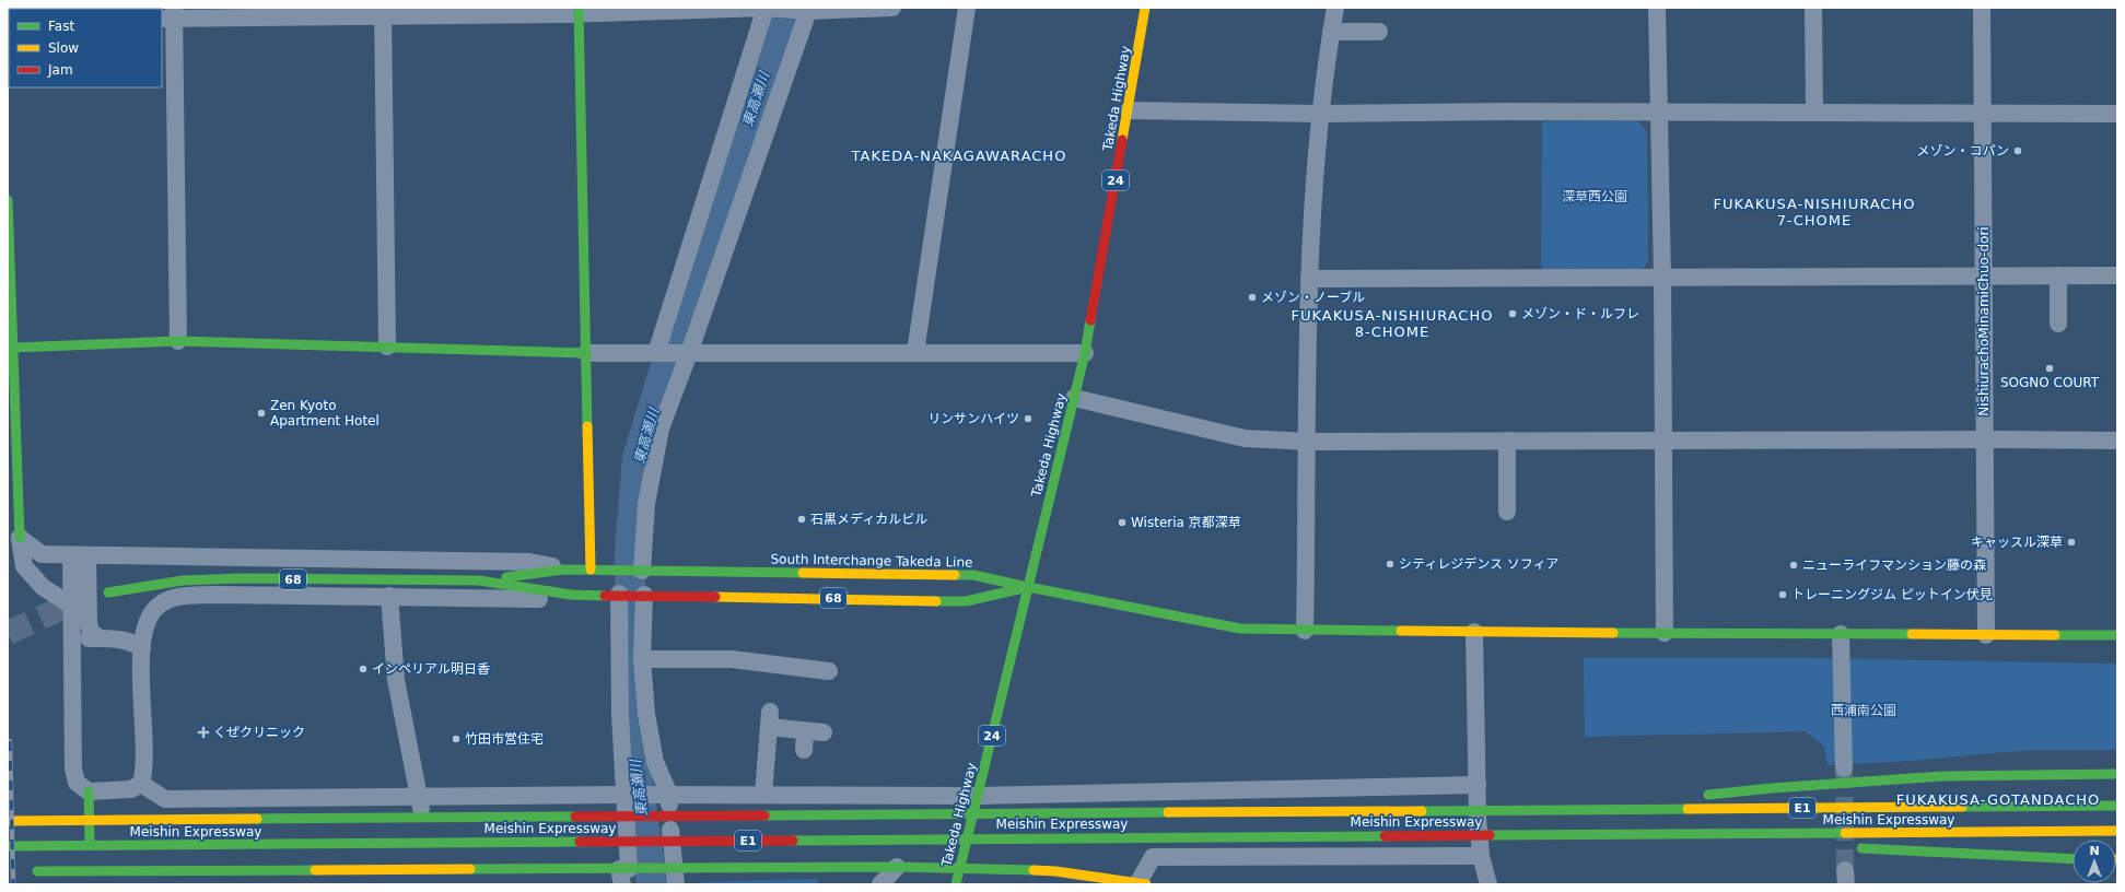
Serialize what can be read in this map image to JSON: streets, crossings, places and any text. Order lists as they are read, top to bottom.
{
  "streets": {
    "main road": [
      "Takeda Highway",
      "24",
      "South Interchange Takeda Line",
      "68",
      "E1",
      "Meishin Expressway"
    ],
    "street": ["NishiurachoMinamiChuo-dori"]
  },
  "crossings": [
    ["Takeda Highway", "South Interchange Takeda Line"]
  ],
  "districts": [
    "TAKEDA-NAKAGAWARACHO",
    "FUKAKUSA-NISHIURACHO 7-CHOME",
    "FUKAKUSA-NISHIURACHO 8-CHOME",
    "FUKAKUSA-GOTANDACHO"
  ],
  "water": ["東高瀬川"],
  "parks": ["深草西公園", "西浦南公園"],
  "places": {
    "other": [
      "メゾン・コパン",
      "メゾン・ノーブル",
      "メゾン・ド・ルフレ",
      "SOGNO COURT",
      "Zen Kyoto Apartment Hotel",
      "リンサンハイツ",
      "石黒メディカルビル",
      "Wisteria 京都深草",
      "キャッスル深草",
      "シティレジデンス ソフィア",
      "ニューライフマンション藤の森",
      "トレーニングジム ピットイン伏見",
      "インペリアル明日香",
      "竹田市営住宅"
    ],
    "health": ["くぜクリニック"]
  },
  "legend": ["Fast", "Slow", "Jam"],
  "north": "top"
}
